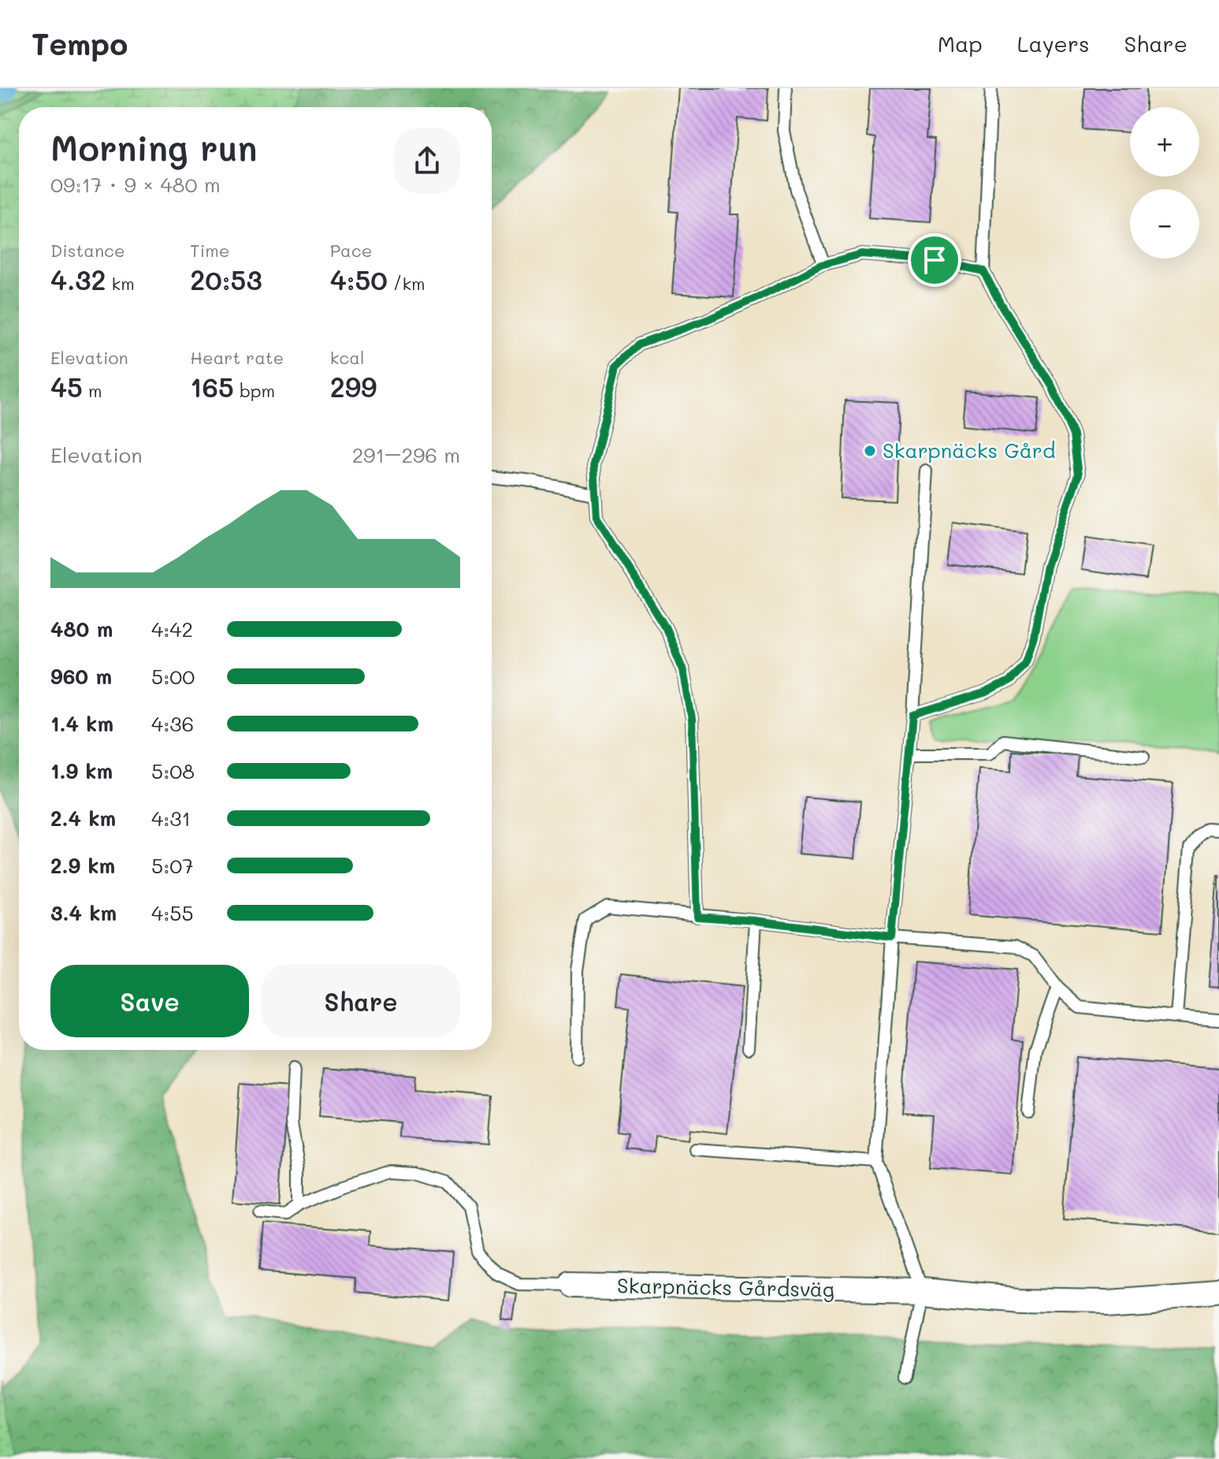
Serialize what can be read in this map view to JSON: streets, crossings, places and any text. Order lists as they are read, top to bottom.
{
  "streets": {
    "street": ["Skarpnäcks Gårdsväg"]
  },
  "places": ["Skarpnäcks Gård"],
  "page": {
    "header": "Tempo",
    "nav": ["Map", "Layers", "Share"],
    "map_buttons": ["+", "−"],
    "heading": ["Morning run", "09:17 · 9 × 480 m"],
    "stats": [
      ["Distance", "4.32 km"],
      ["Time", "20:53"],
      ["Pace", "4:50 /km"],
      ["Elevation", "45 m"],
      ["Heart rate", "165 bpm"],
      ["kcal", "299"]
    ],
    "chart": ["Elevation", "291–296 m"],
    "list": [
      {
        "name": "480 m",
        "note": "4:42"
      },
      {
        "name": "960 m",
        "note": "5:00"
      },
      {
        "name": "1.4 km",
        "note": "4:36"
      },
      {
        "name": "1.9 km",
        "note": "5:08"
      },
      {
        "name": "2.4 km",
        "note": "4:31"
      },
      {
        "name": "2.9 km",
        "note": "5:07"
      },
      {
        "name": "3.4 km",
        "note": "4:55"
      }
    ],
    "buttons": ["Save", "Share"]
  }
}
